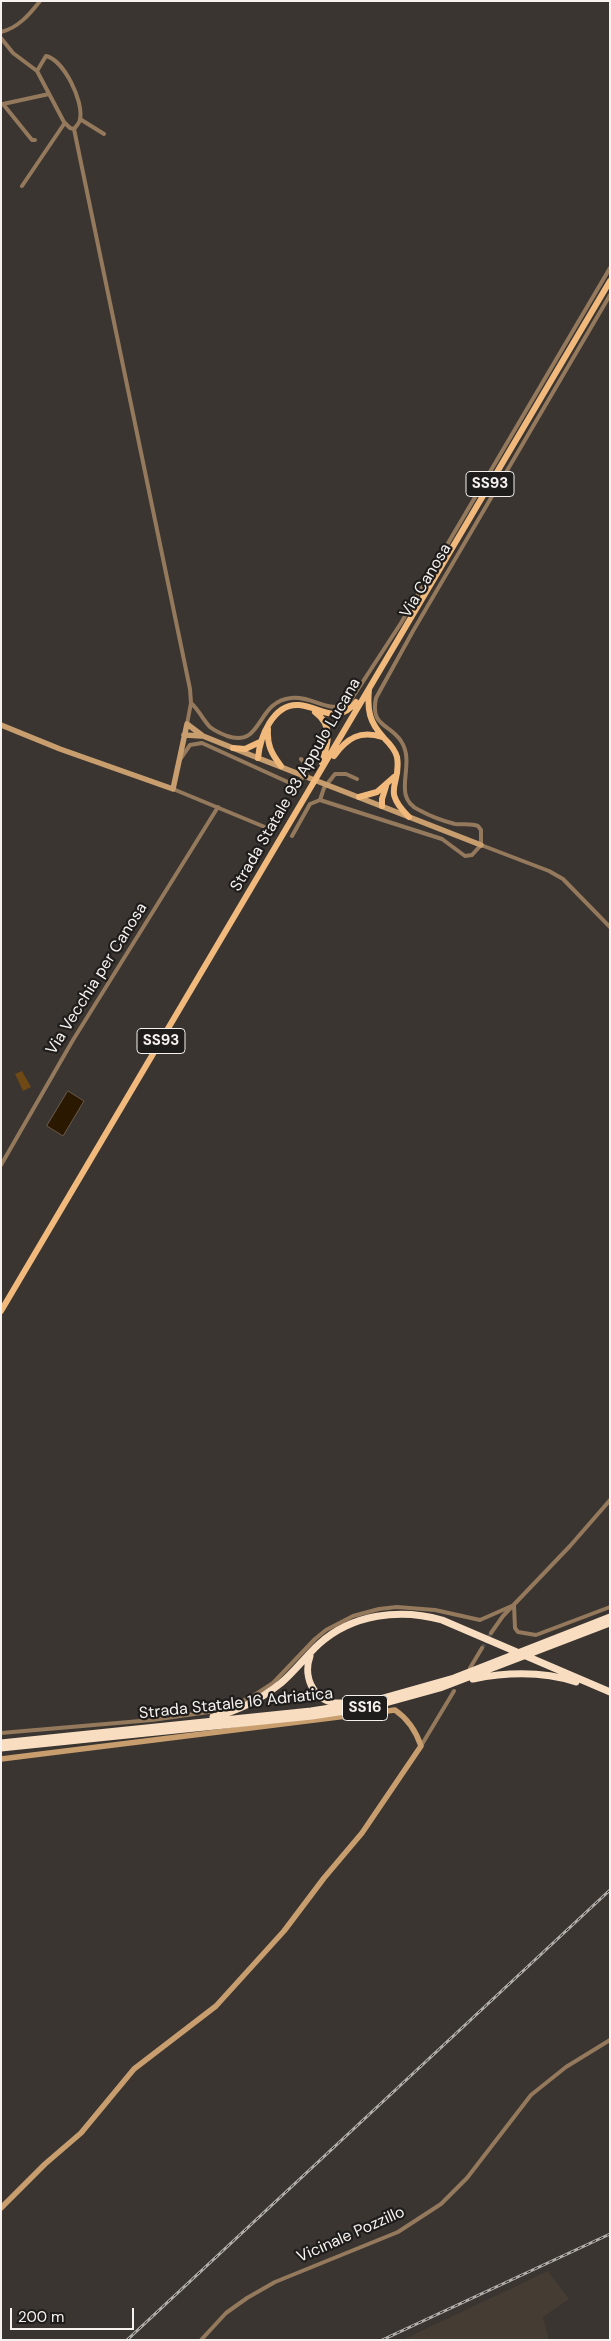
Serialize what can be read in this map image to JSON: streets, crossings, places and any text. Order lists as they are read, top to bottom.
{
  "streets": {
    "highway": ["Strada Statale 16 Adriatica", "SS16"],
    "main road": ["SS93", "Strada Statale 93 Appulo Lucana"],
    "street": ["Via Canosa", "Via Vecchia per Canosa", "Vicinale Pozzillo"]
  },
  "crossings": [
    ["Strada Statale 16 Adriatica", "SS16"]
  ],
  "scale_bar": "200 m"
}
